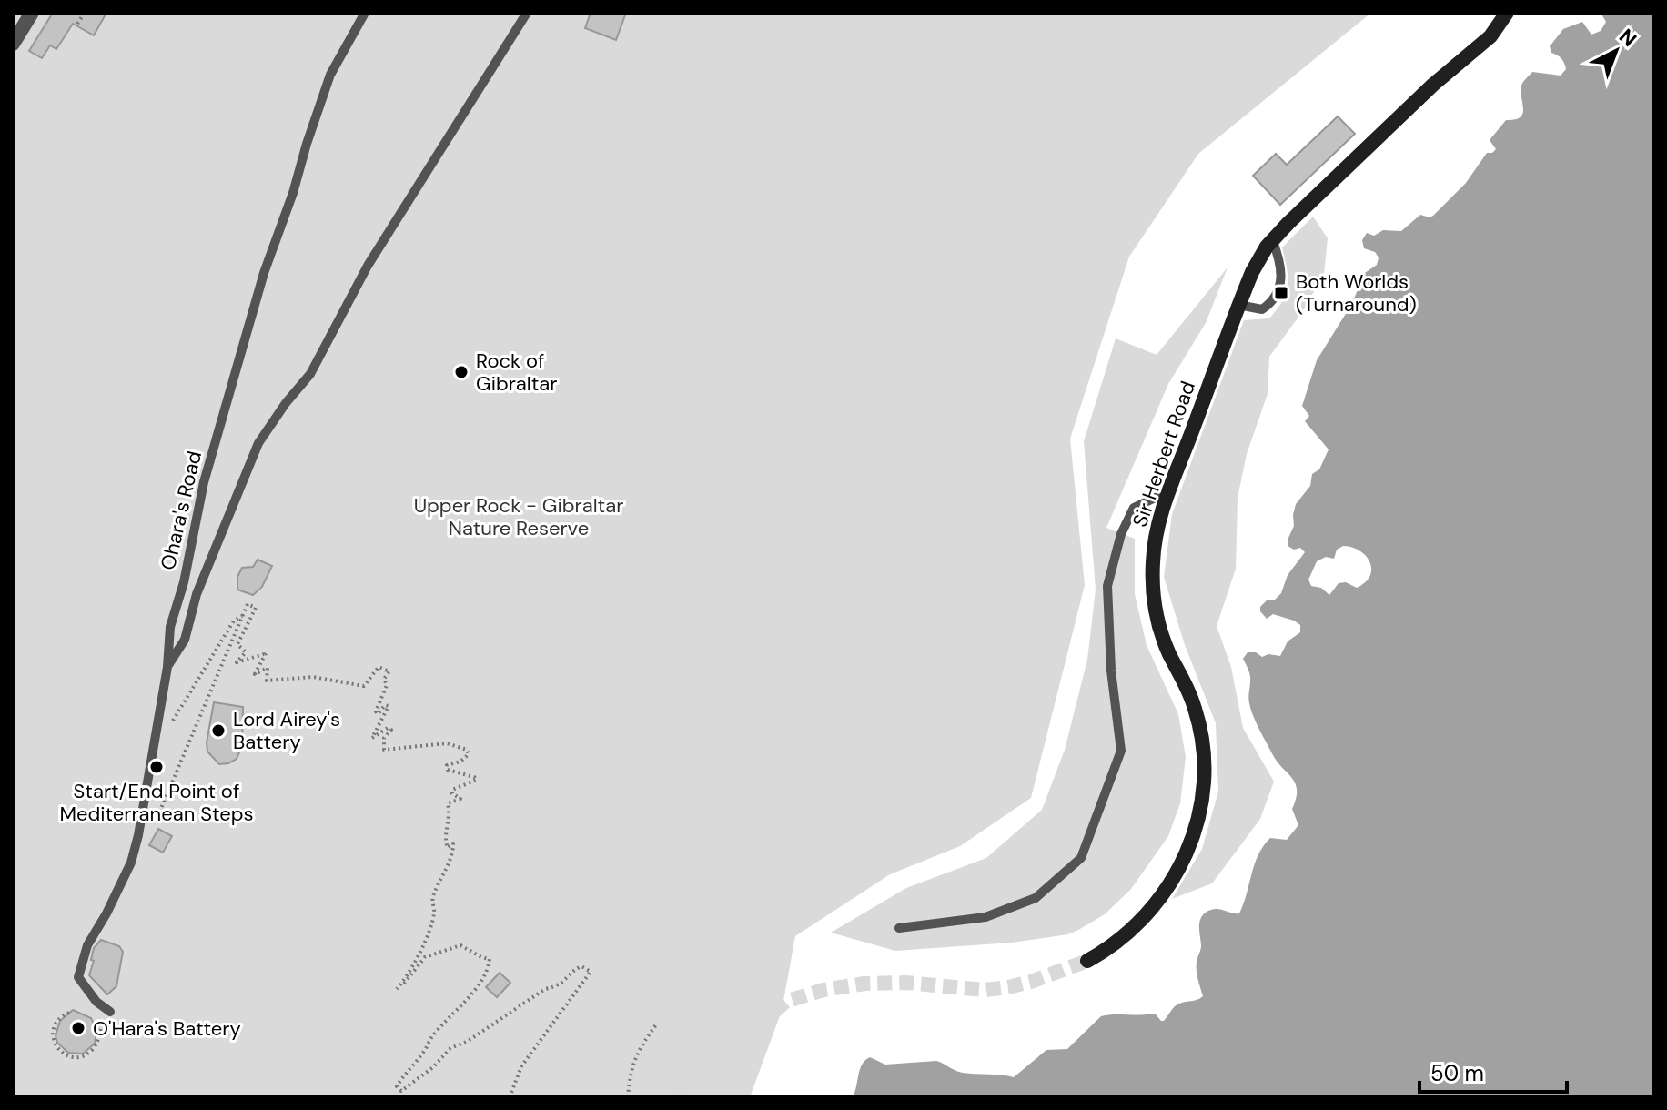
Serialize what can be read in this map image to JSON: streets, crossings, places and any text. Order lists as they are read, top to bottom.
{
  "streets": {
    "main road": ["Sir Herbert Road"],
    "lane": ["Ohara's Road"]
  },
  "parks": ["Upper Rock - Gibraltar Nature Reserve"],
  "places": {
    "transit": ["Both Worlds (Turnaround)"],
    "other": [
      "Rock of Gibraltar",
      "Lord Airey's Battery",
      "Start/End Point of Mediterranean Steps",
      "O'Hara's Battery"
    ]
  },
  "scale_bar": "50 m",
  "north": "top right"
}
